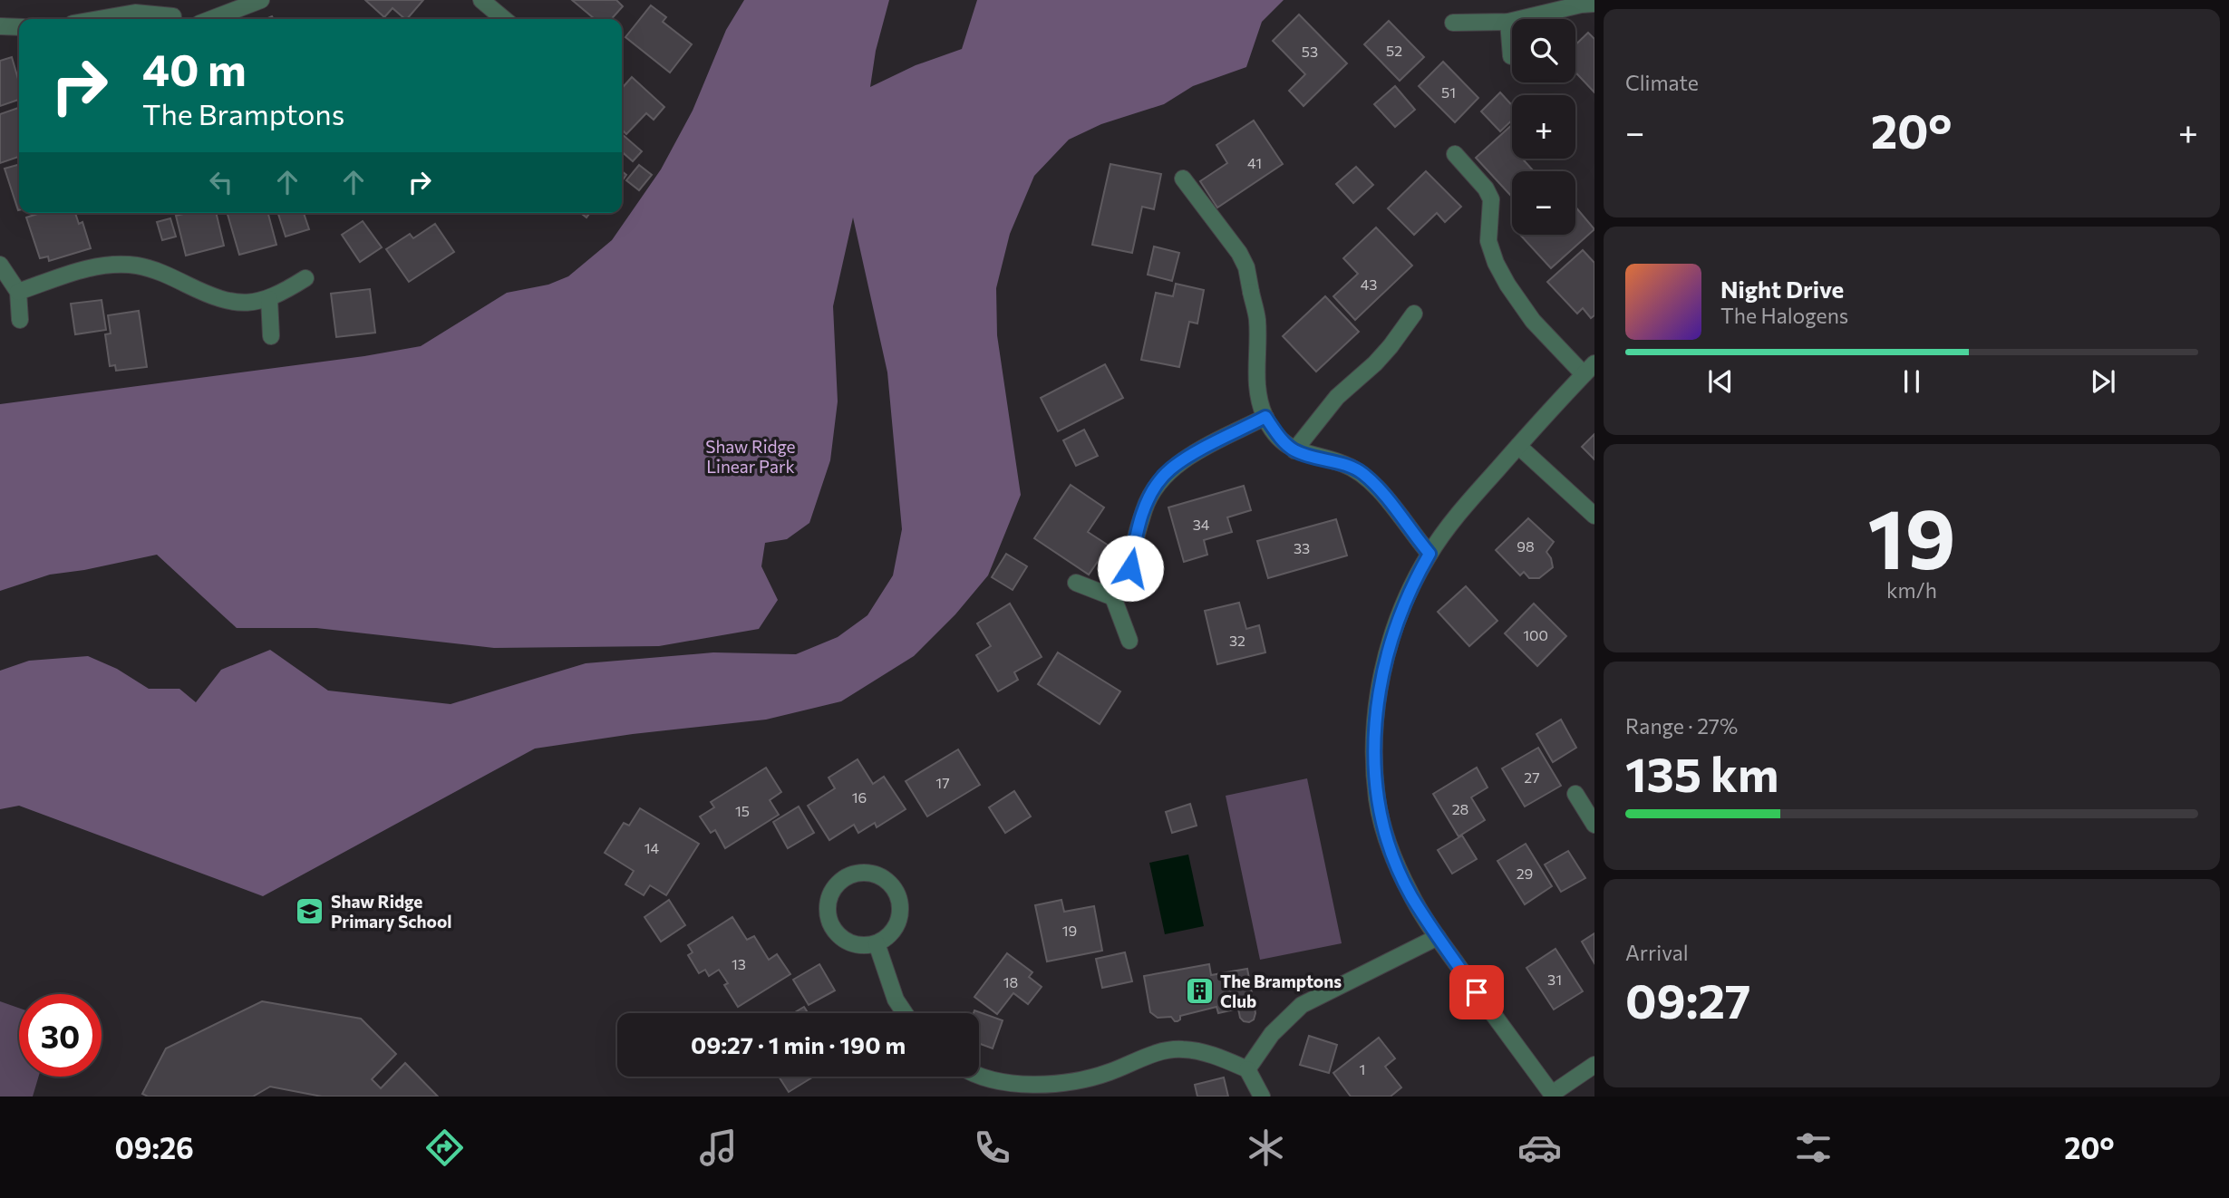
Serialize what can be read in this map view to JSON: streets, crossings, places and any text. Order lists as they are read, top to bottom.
{
  "parks": ["Shaw Ridge Linear Park"],
  "places": {
    "school or university": ["Shaw Ridge Primary School"],
    "building": ["The Bramptons Club"]
  },
  "house_numbers": [
    "52",
    "53",
    "51",
    "41",
    "43",
    "34",
    "98",
    "33",
    "100",
    "32",
    "27",
    "17",
    "16",
    "28",
    "15",
    "14",
    "29",
    "19",
    "13",
    "31",
    "18",
    "1"
  ],
  "page": {
    "tile": [
      "Climate",
      ["19", "km/h"],
      ["Range · 27%", "135 km"],
      ["Arrival", "09:27"]
    ],
    "map_buttons": ["+", "−"],
    "turn": ["40 m", "The Bramptons"],
    "heat": ["−", "20°", "+"],
    "song": ["Night Drive", "The Halogens"],
    "limit": "30",
    "trip": "09:27 · 1 min · 190 m",
    "tabs": ["09:26", "20°"]
  }
}
